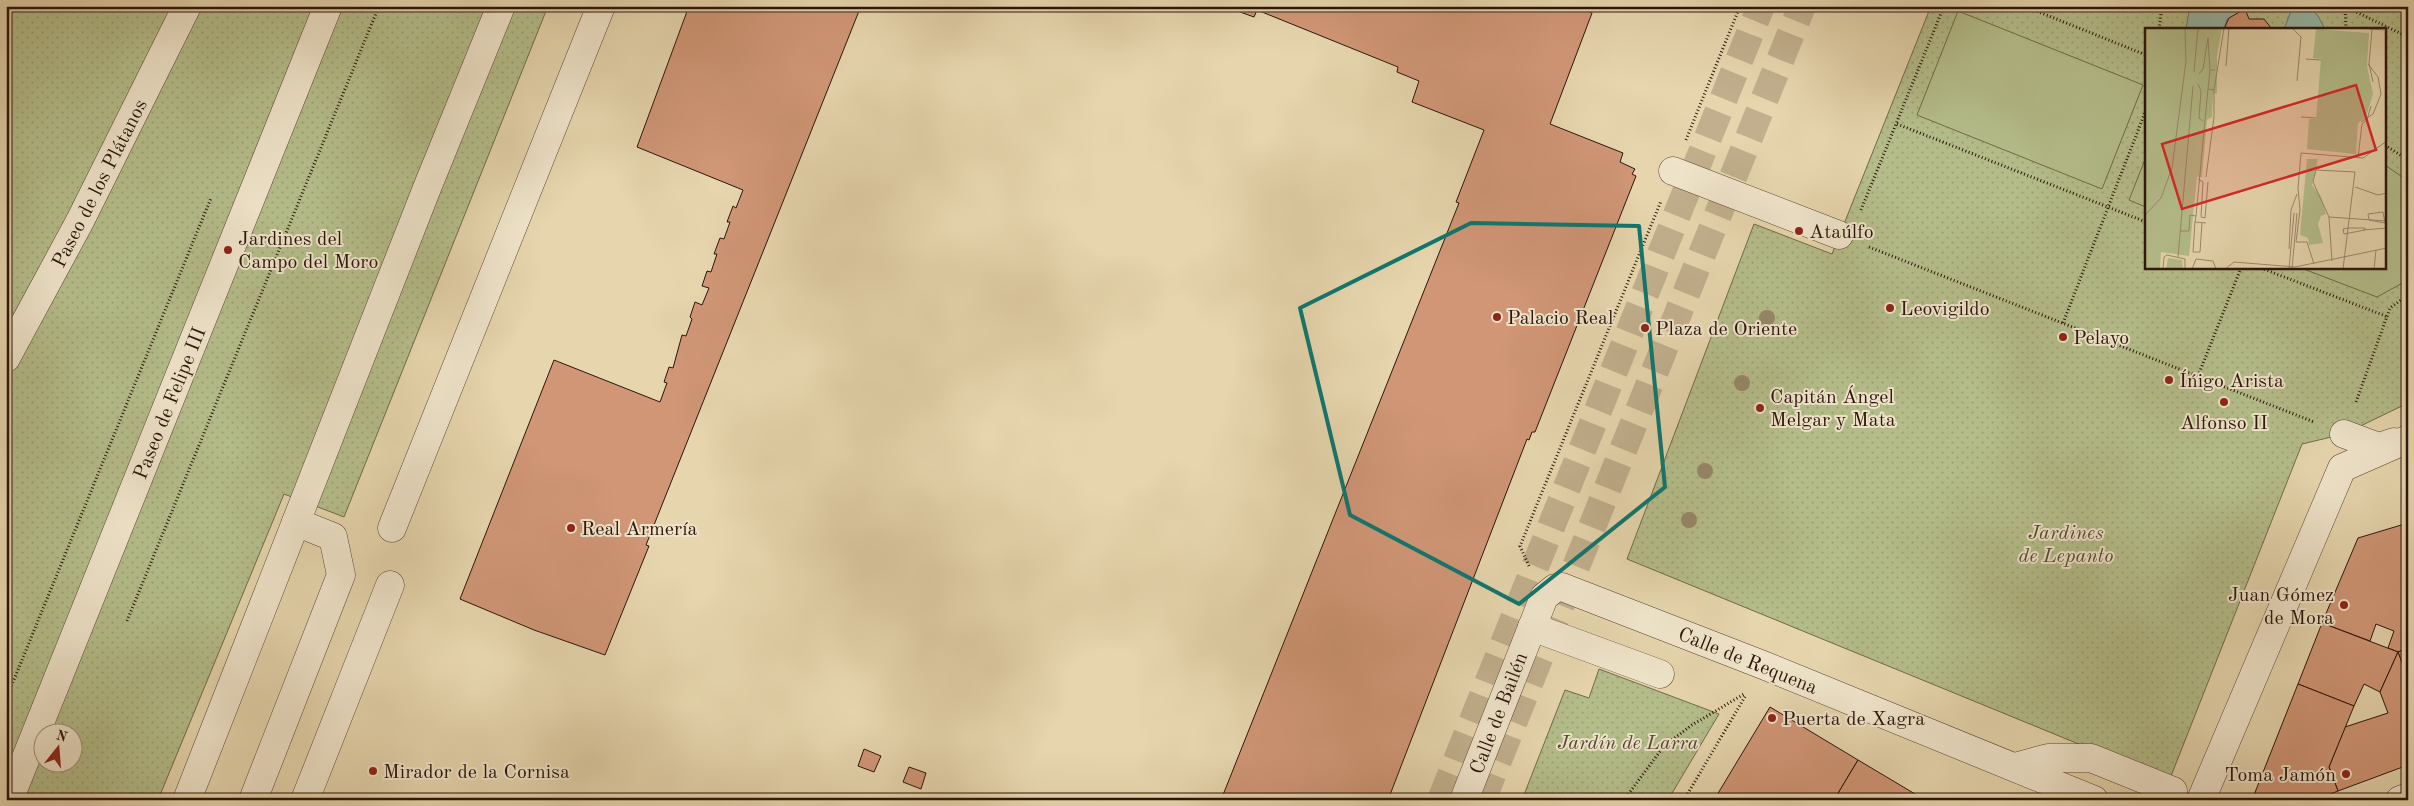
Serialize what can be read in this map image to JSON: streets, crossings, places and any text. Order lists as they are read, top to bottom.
{
  "streets": {
    "street": [
      "Paseo de los Plátanos",
      "Paseo de Felipe III",
      "Calle de Requena",
      "Calle de Bailén"
    ]
  },
  "crossings": [
    ["Calle de Requena", "Calle de Bailén"]
  ],
  "parks": ["Jardines de Lepanto", "Jardín de Larra"],
  "places": [
    "Ataúlfo",
    "Jardines del Campo del Moro",
    "Leovigildo",
    "Palacio Real",
    "Plaza de Oriente",
    "Pelayo",
    "Íńigo Arista",
    "Alfonso II",
    "Capitán Ángel Melgar y Mata",
    "Real Armería",
    "Juan Gómez de Mora",
    "Puerta de Xagra",
    "Mirador de la Cornisa",
    "Toma Jamón"
  ],
  "north": "top"
}
